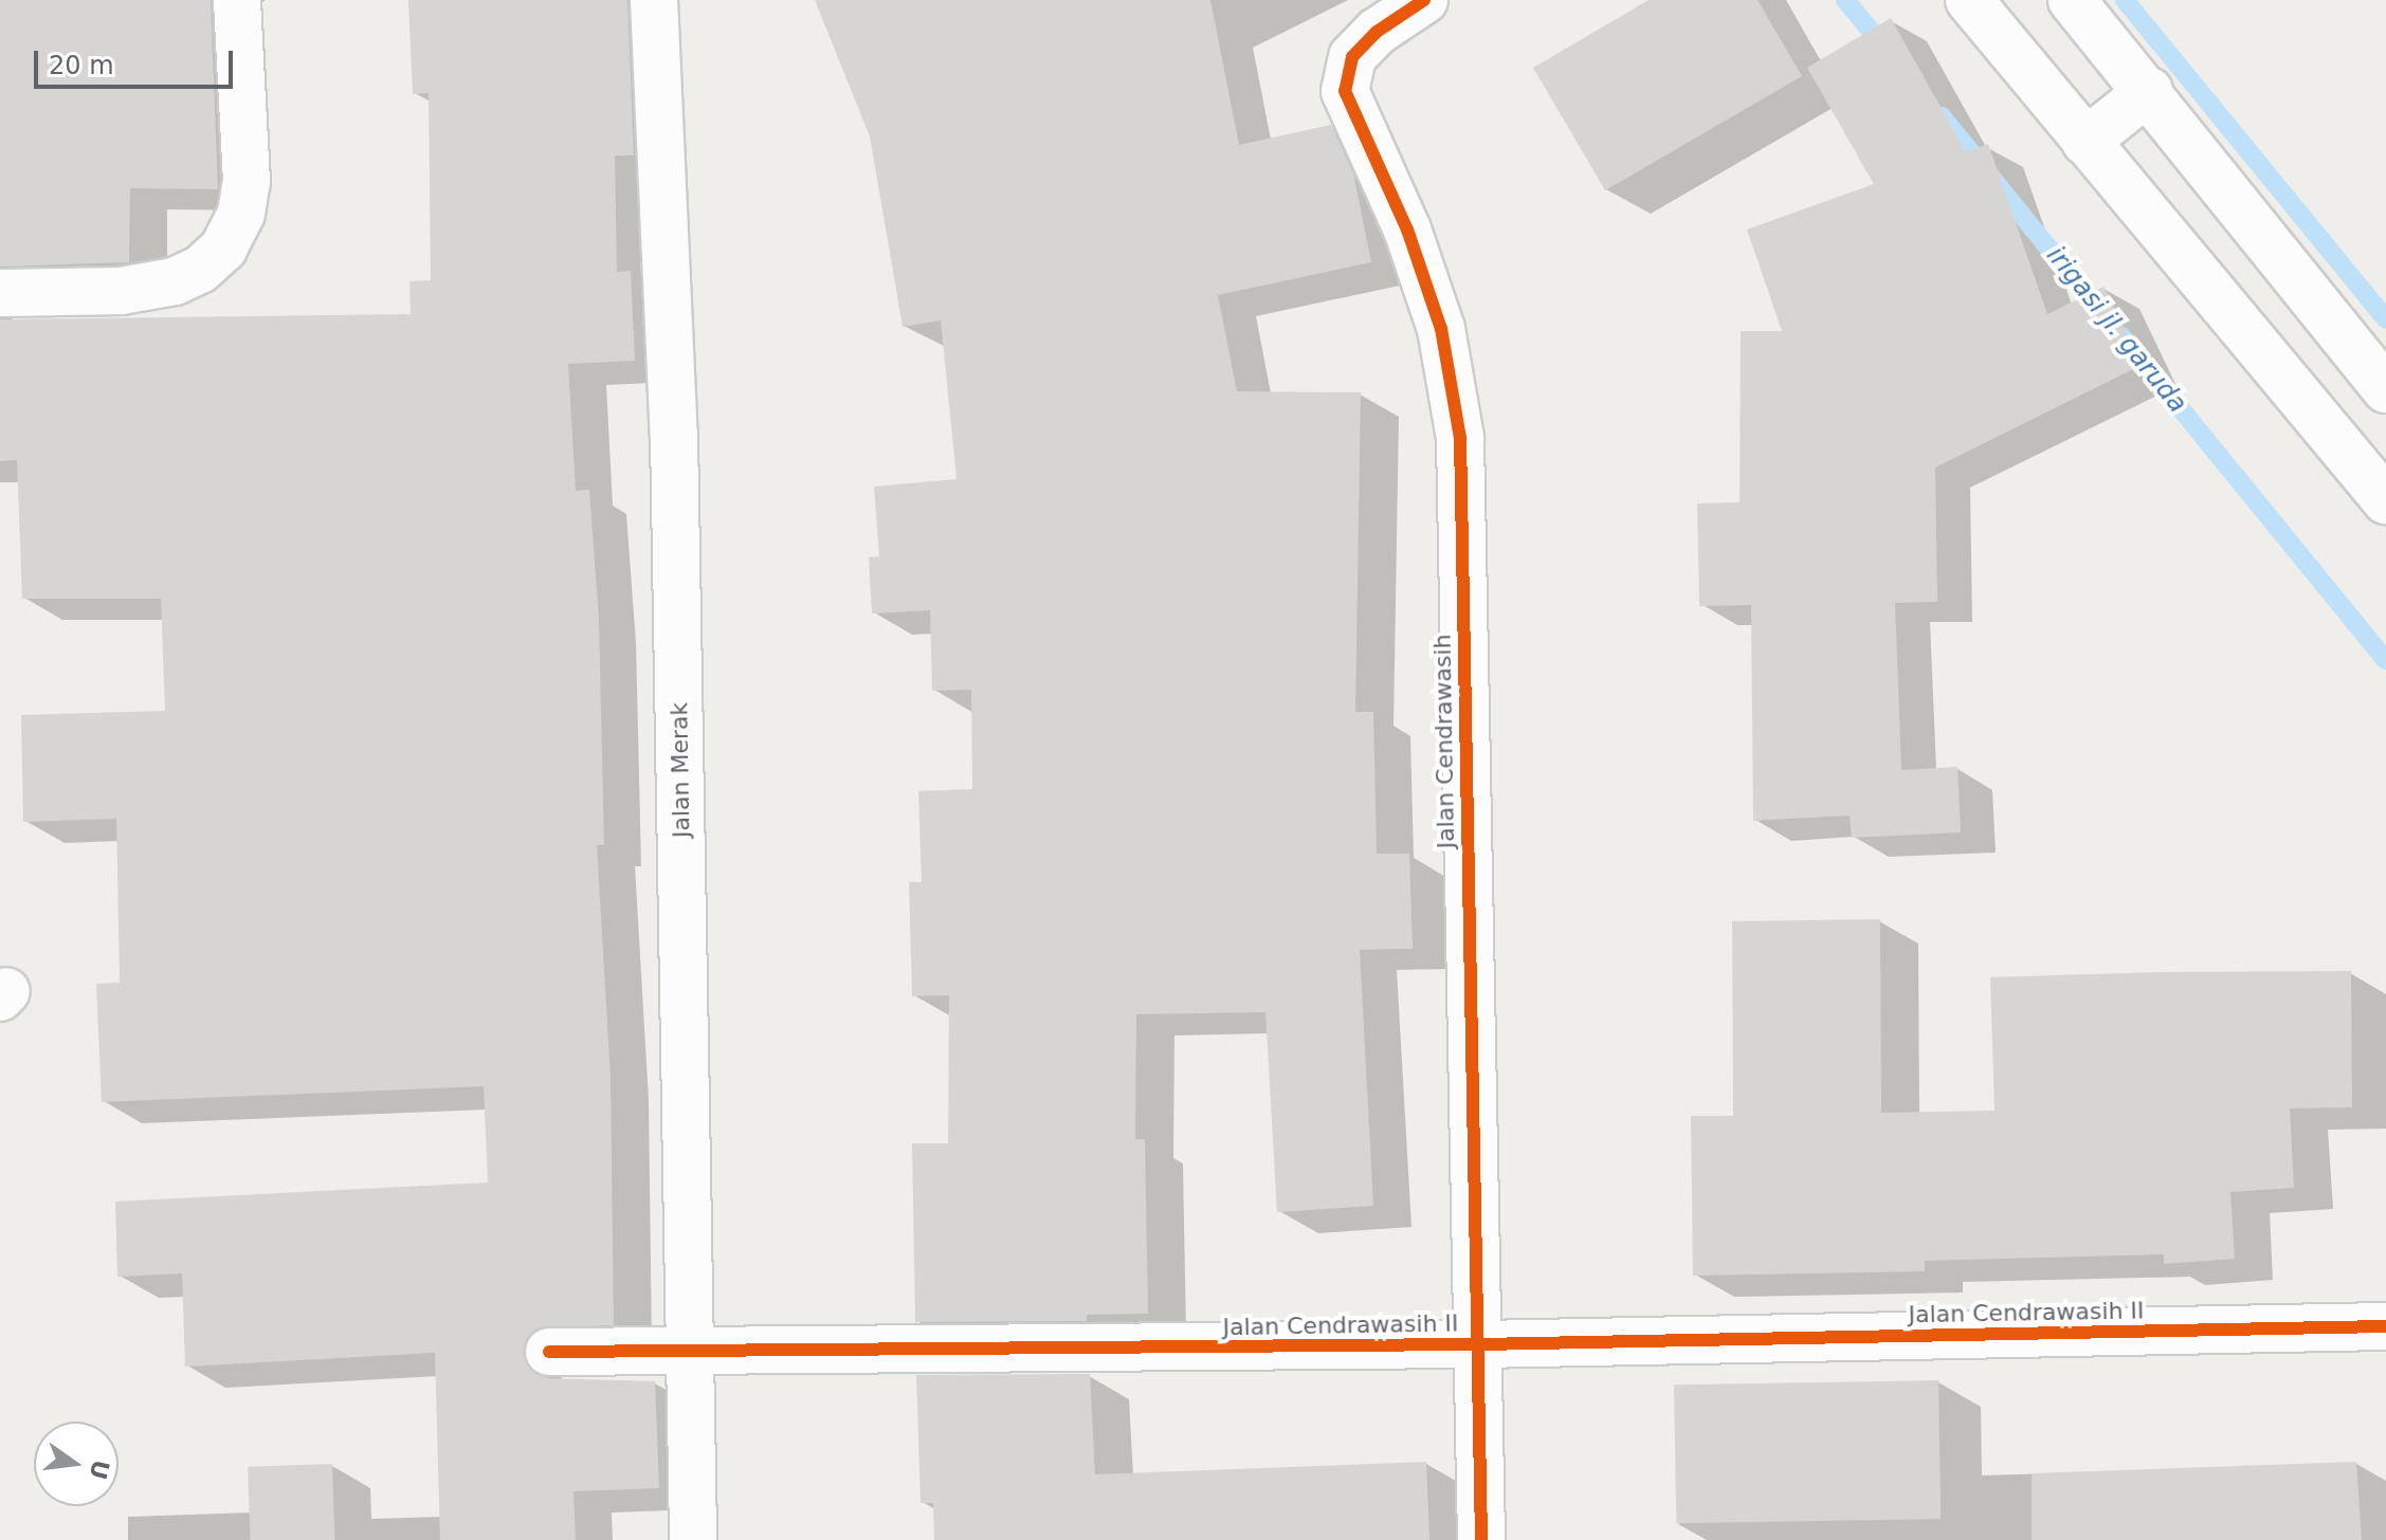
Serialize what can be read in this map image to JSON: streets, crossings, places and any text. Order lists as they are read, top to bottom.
{
  "streets": {
    "street": ["Jalan Cendrawasih", "Jalan Merak", "Jalan Cendrawasih II"]
  },
  "crossings": [
    ["Jalan Cendrawasih", "Jalan Cendrawasih II"],
    ["Jalan Merak", "Jalan Cendrawasih II"]
  ],
  "water": ["irigasi jl. garuda"],
  "scale_bar": "20 m",
  "north": "right"
}
